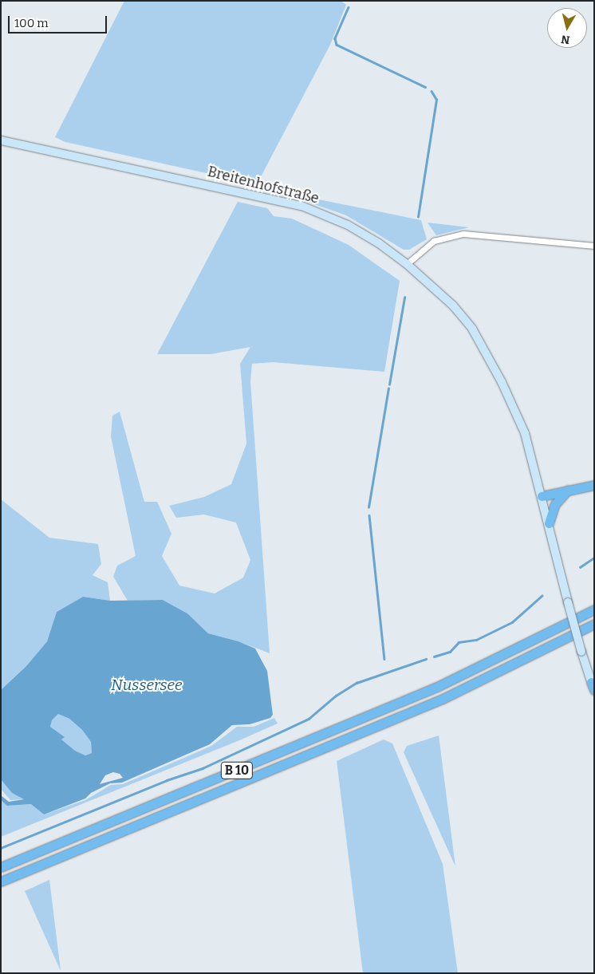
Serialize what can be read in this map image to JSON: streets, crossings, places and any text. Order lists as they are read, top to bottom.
{
  "streets": {
    "highway": ["B 10"],
    "main road": ["Breitenhofstraße"]
  },
  "water": ["Nussersee"],
  "scale_bar": "100 m",
  "north": "bottom"
}
